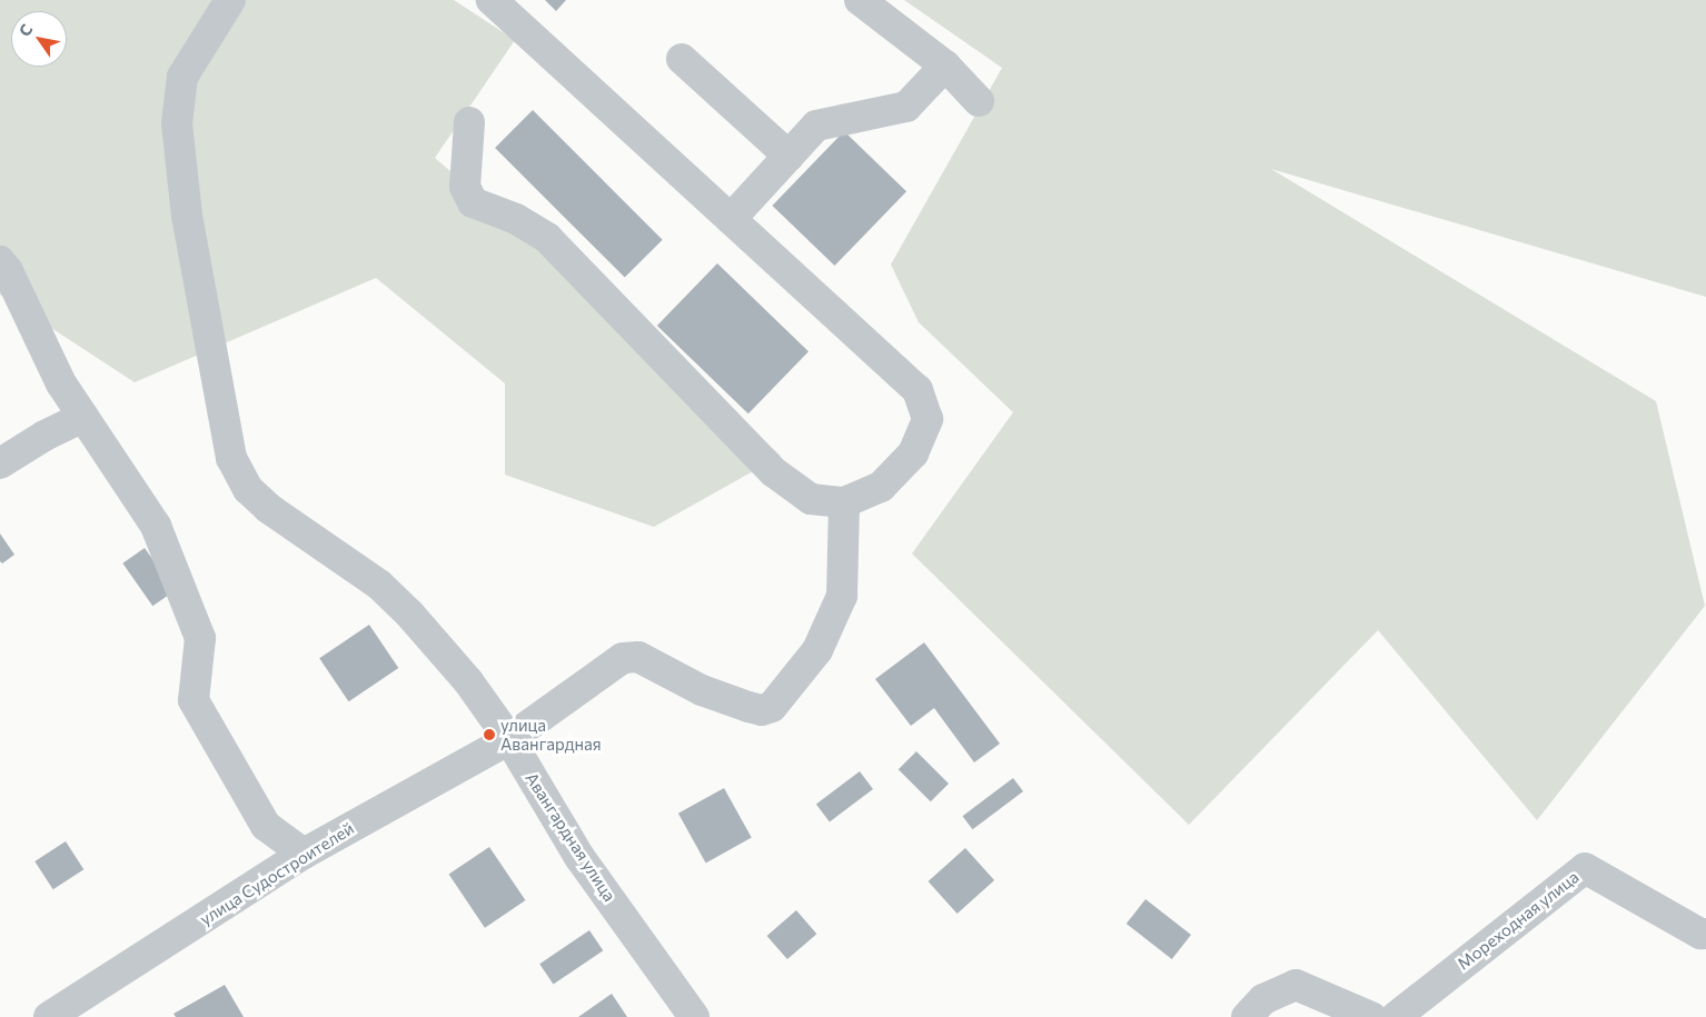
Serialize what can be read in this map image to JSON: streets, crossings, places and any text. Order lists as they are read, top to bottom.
{
  "streets": {
    "street": ["Авангардная улица", "улица Судостроителей", "Мореходная улица"]
  },
  "crossings": [
    ["Авангардная улица", "улица Судостроителей"]
  ],
  "places": ["улица Авангардная"],
  "north": "top left"
}
